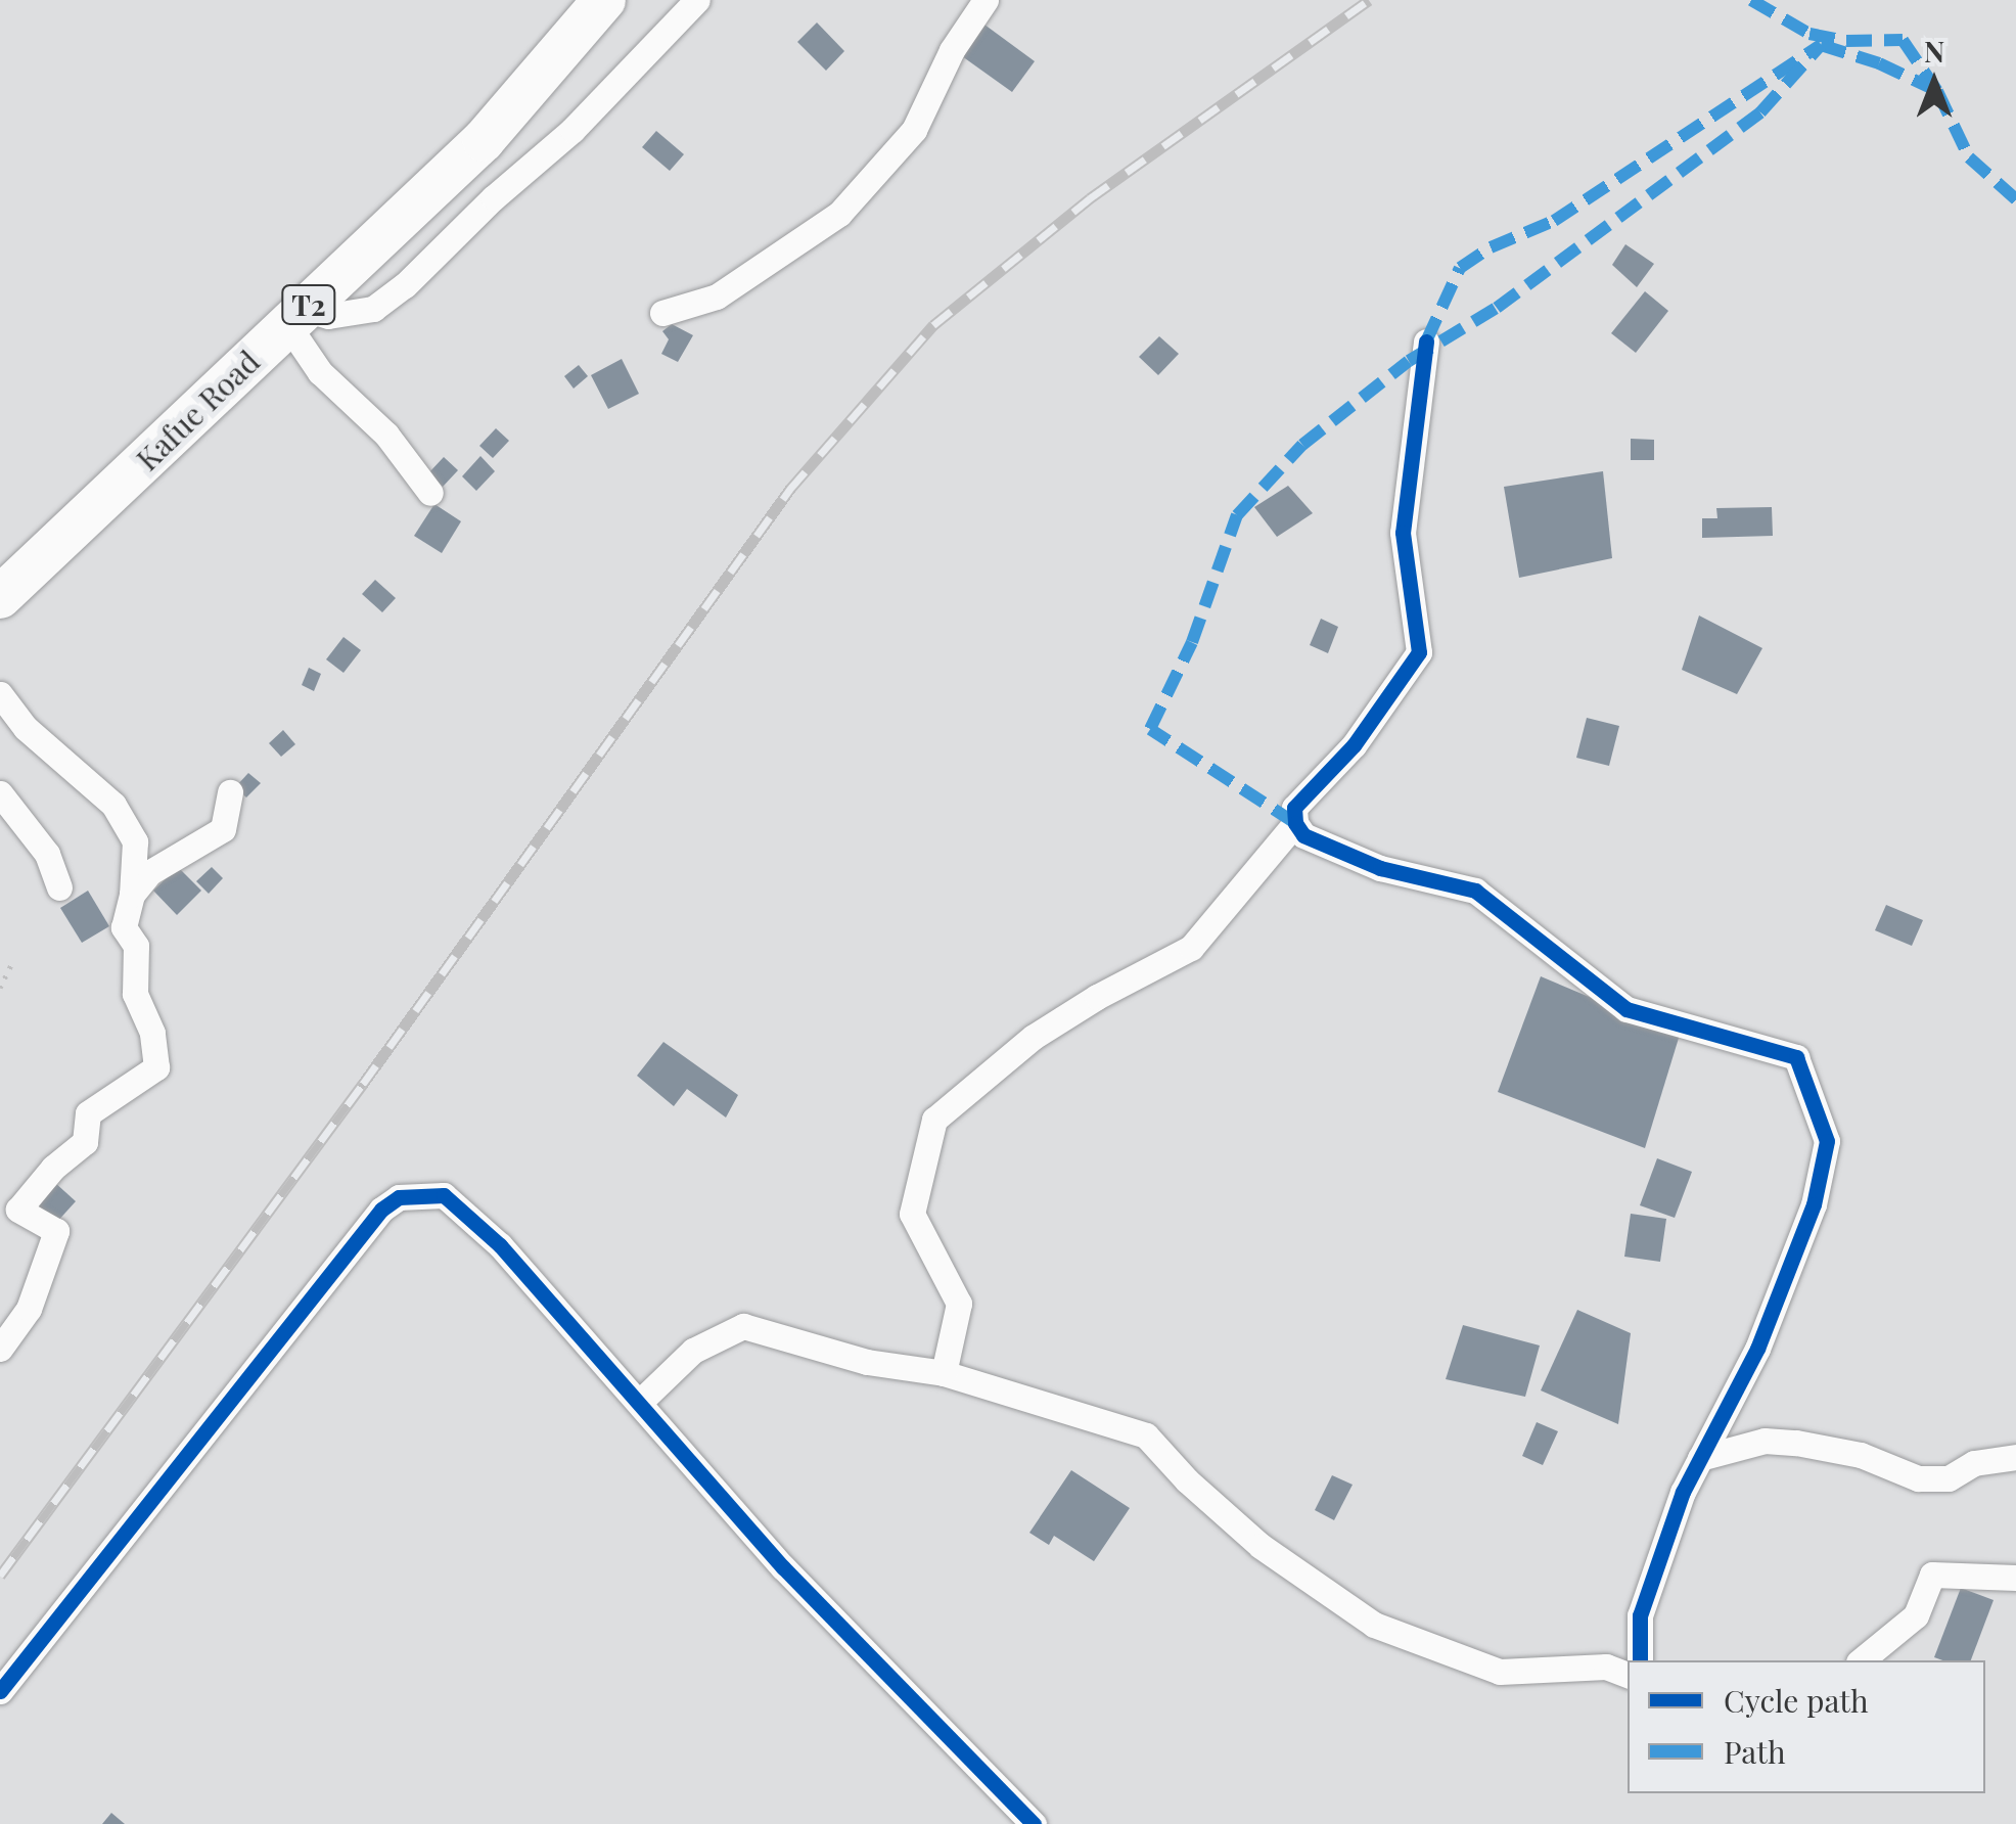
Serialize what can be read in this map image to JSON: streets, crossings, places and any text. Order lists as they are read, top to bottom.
{
  "streets": {
    "highway": ["T2", "Kafue Road"]
  },
  "legend": ["Cycle path", "Path"],
  "north": "top"
}
